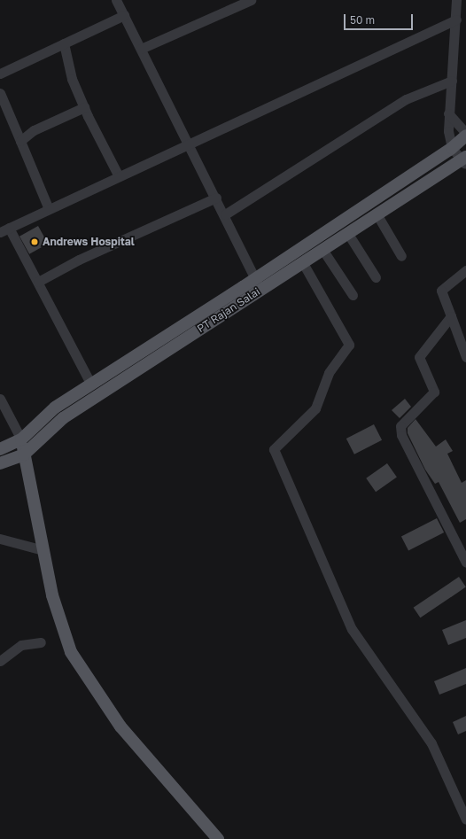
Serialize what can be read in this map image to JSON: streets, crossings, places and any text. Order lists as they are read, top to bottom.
{
  "streets": {
    "main road": ["PT Rajan Salai"]
  },
  "places": ["Andrews Hospital"],
  "scale_bar": "50 m"
}
